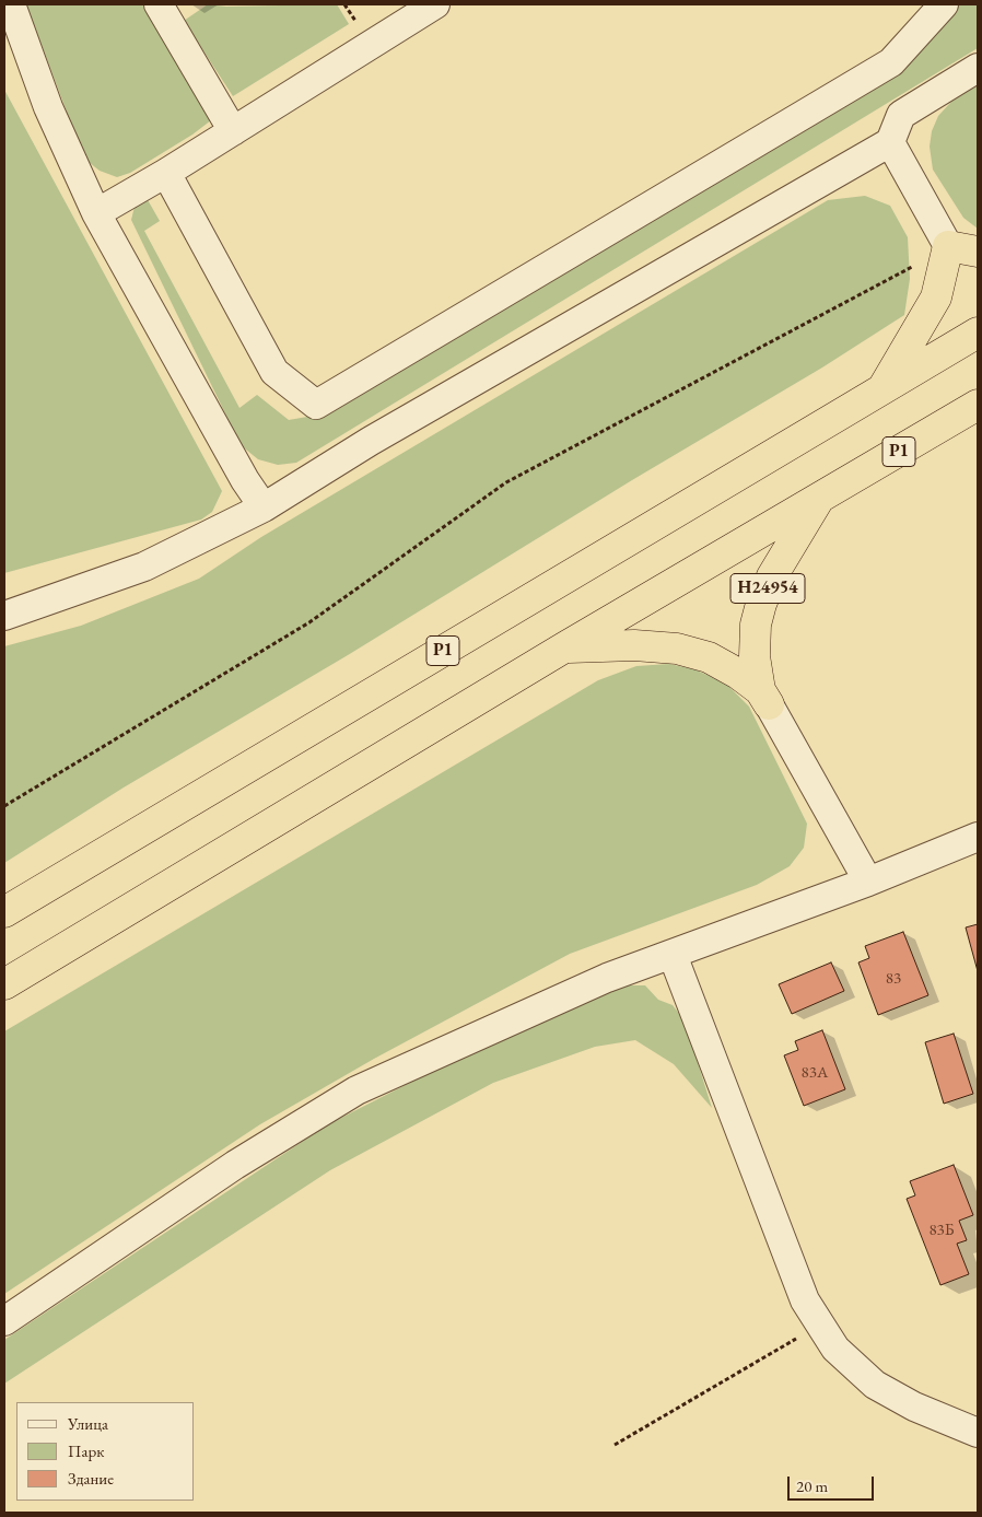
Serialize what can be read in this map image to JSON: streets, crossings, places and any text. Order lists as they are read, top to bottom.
{
  "streets": {
    "highway": ["Р1", "Н24954"]
  },
  "crossings": [
    ["Р1", "Н24954"]
  ],
  "house_numbers": ["83", "83А", "83Б"],
  "legend": ["Улица", "Парк", "Здание"],
  "scale_bar": "20 m"
}
